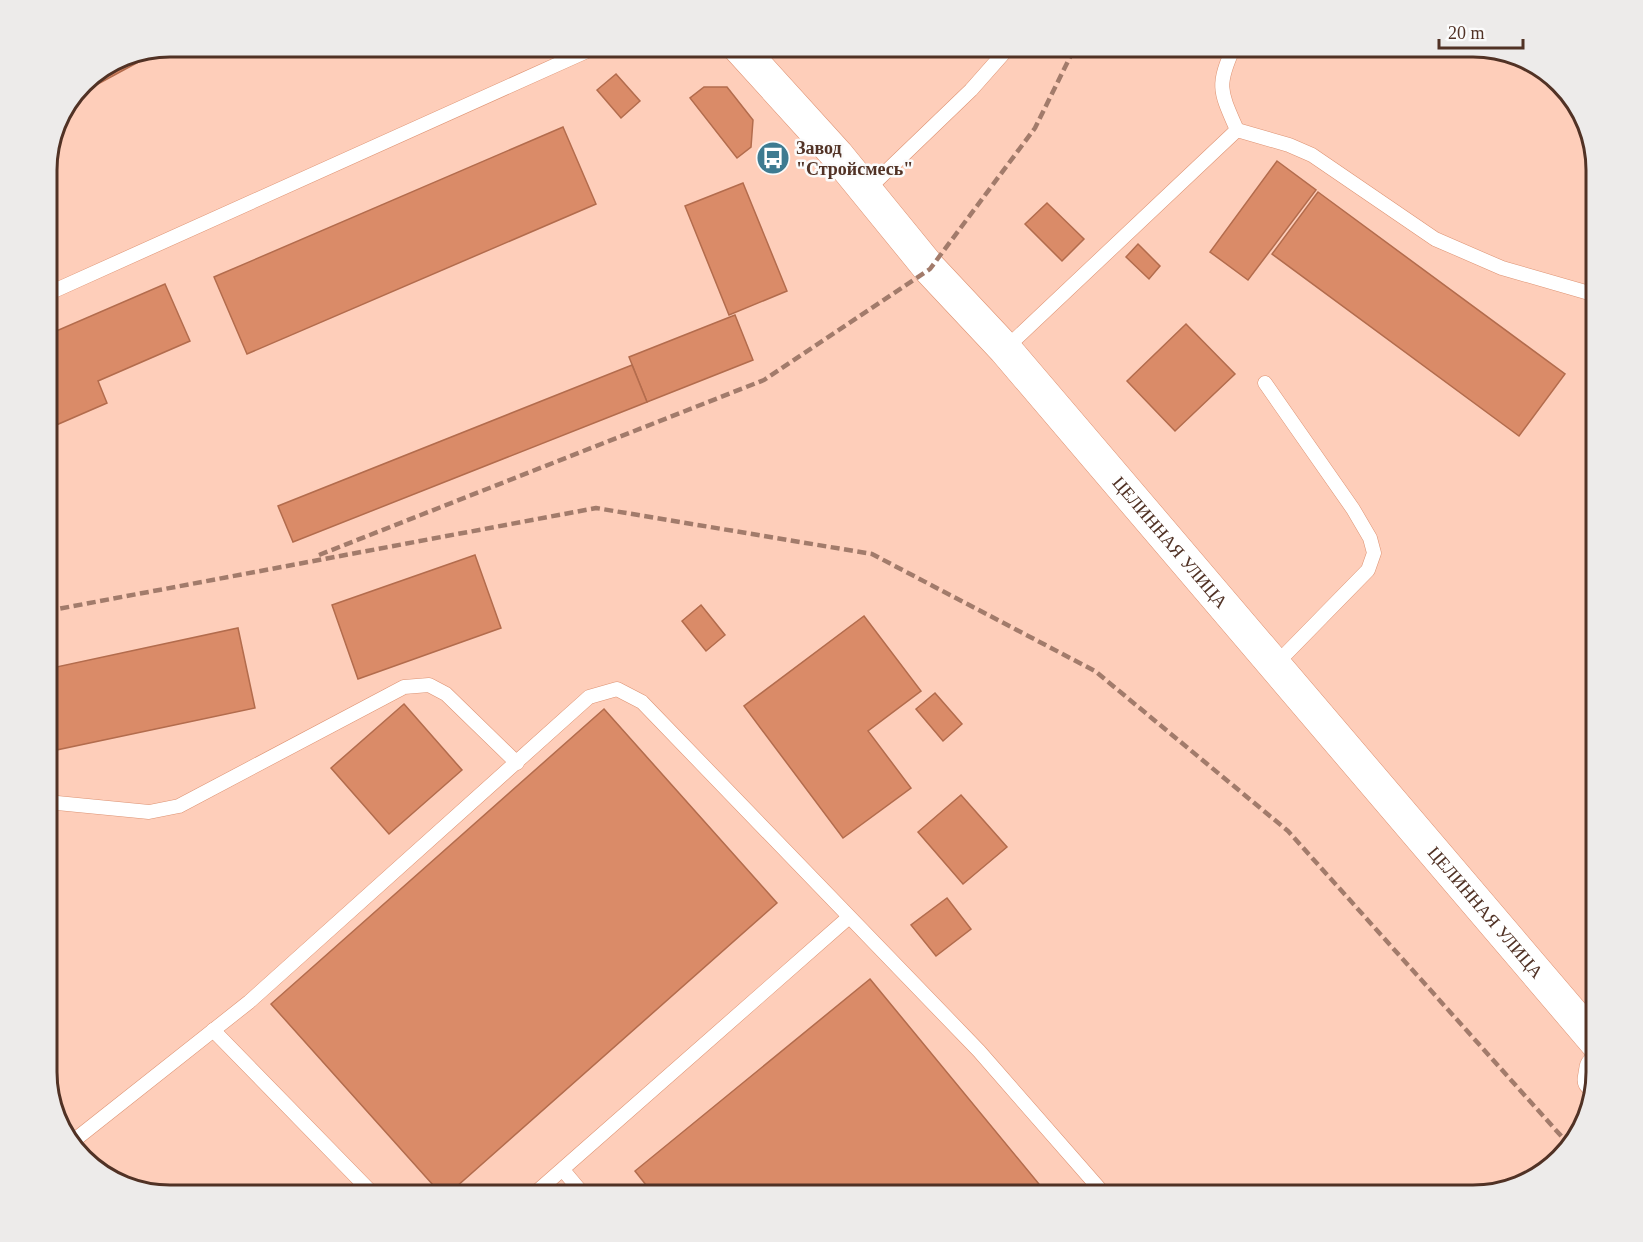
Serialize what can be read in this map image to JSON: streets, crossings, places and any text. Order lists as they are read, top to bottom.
{
  "streets": {
    "street": ["ЦЕЛИННАЯ УЛИЦА"]
  },
  "places": {
    "bus stop": ["Завод \"Стройсмесь\""]
  },
  "scale_bar": "20 m"
}
